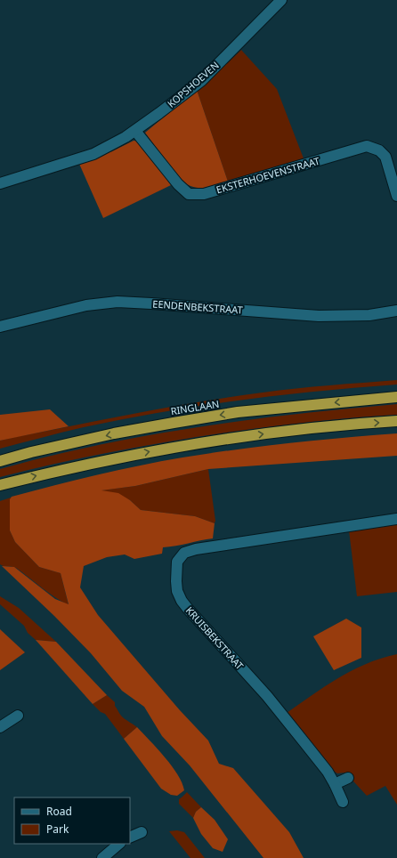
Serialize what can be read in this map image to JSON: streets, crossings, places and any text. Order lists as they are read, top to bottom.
{
  "streets": {
    "highway": ["RINGLAAN"],
    "street": [
      "KOPSHOEVEN",
      "EKSTERHOEVENSTRAAT",
      "EENDENBEKSTRAAT",
      "KRUISBEKSTRAAT"
    ]
  },
  "crossings": [
    ["KOPSHOEVEN", "EKSTERHOEVENSTRAAT"]
  ],
  "legend": ["Road", "Park"]
}
